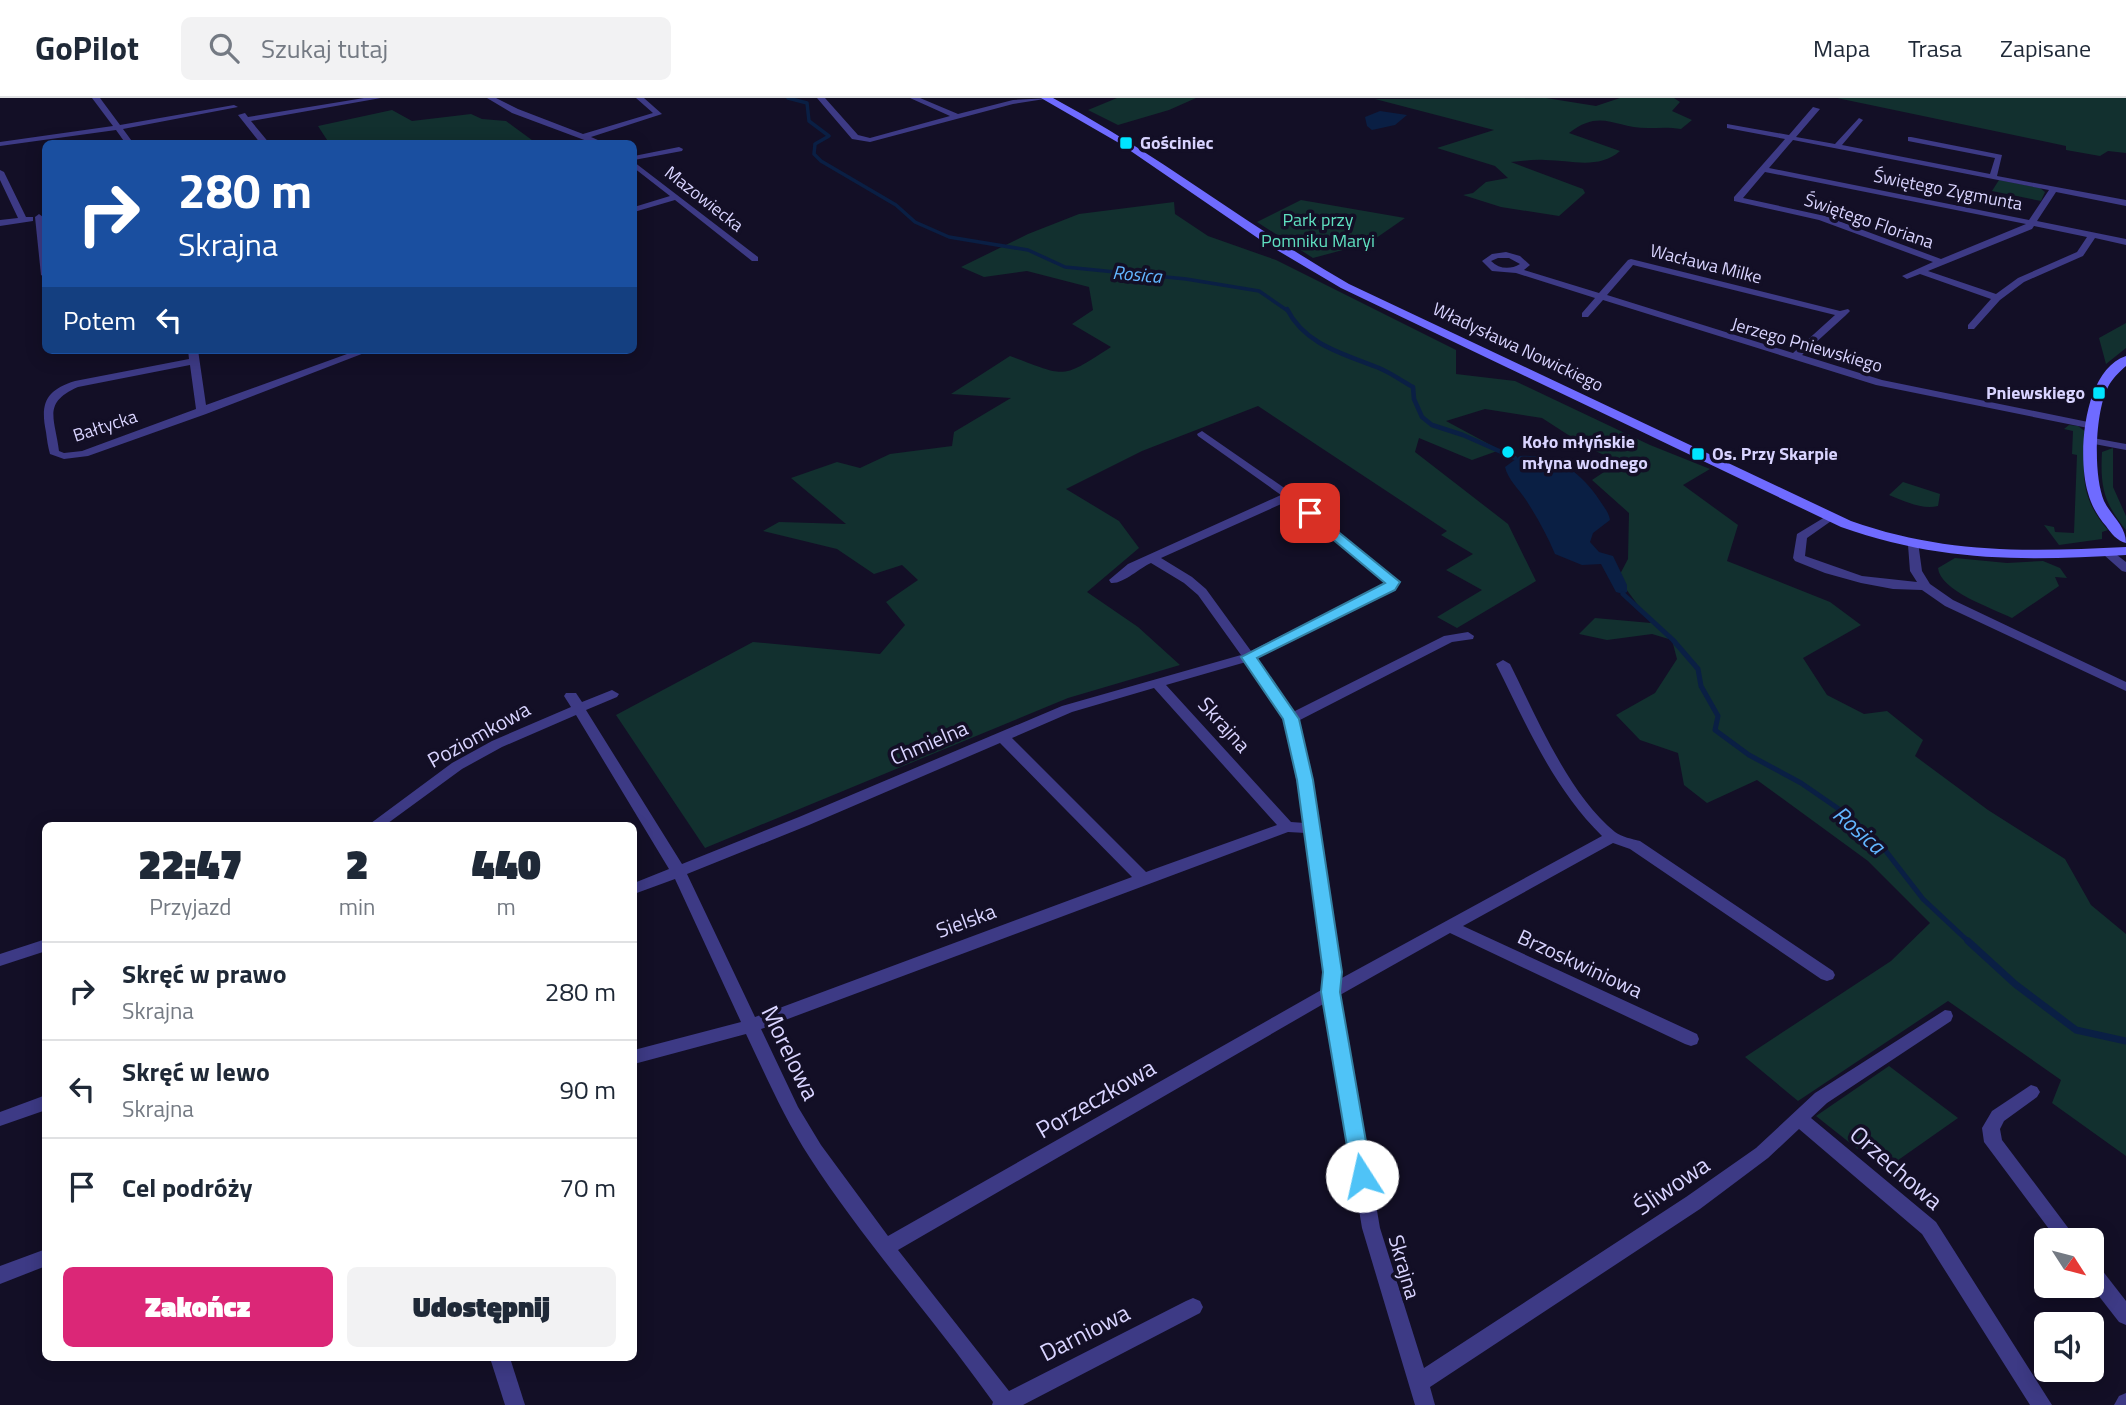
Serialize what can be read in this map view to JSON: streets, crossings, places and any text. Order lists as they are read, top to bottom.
{
  "streets": {
    "street": [
      "Świętego Zygmunta",
      "Mazowiecka",
      "Świętego Floriana",
      "Wacława Milke",
      "Jerzego Pniewskiego",
      "Władysława Nowickiego",
      "Bałtycka",
      "Skrajna",
      "Poziomkowa",
      "Chmielna",
      "Sielska",
      "Brzoskwiniowa",
      "Morelowa",
      "Porzeczkowa",
      "Orzechowa",
      "Śliwowa",
      "Darniowa"
    ]
  },
  "crossings": [
    ["Świętego Zygmunta", "Świętego Floriana"],
    ["Wacława Milke", "Jerzego Pniewskiego"],
    ["Skrajna", "Chmielna"],
    ["Skrajna", "Sielska"],
    ["Skrajna", "Porzeczkowa"],
    ["Skrajna", "Śliwowa"],
    ["Poziomkowa", "Morelowa"],
    ["Chmielna", "Morelowa"],
    ["Sielska", "Morelowa"],
    ["Morelowa", "Porzeczkowa"],
    ["Morelowa", "Darniowa"],
    ["Orzechowa", "Śliwowa"]
  ],
  "water": ["Rosica"],
  "parks": ["Park przy Pomniku Maryi"],
  "places": {
    "transit": ["Gościniec", "Pniewskiego", "Os. Przy Skarpie"],
    "other": ["Koło młyńskie młyna wodnego"]
  },
  "north": "bottom right",
  "page": {
    "header": "GoPilot",
    "search": "Szukaj tutaj",
    "nav": ["Mapa", "Trasa", "Zapisane"],
    "turn": ["280 m", "Skrajna"],
    "then": "Potem",
    "eta": [
      "22:47",
      "Przyjazd",
      "2",
      "min",
      "440",
      "m"
    ],
    "list": [
      {
        "name": "Skręć w prawo",
        "note": "Skrajna",
        "value": "280 m"
      },
      {
        "name": "Skręć w lewo",
        "note": "Skrajna",
        "value": "90 m"
      },
      {
        "name": "Cel podróży",
        "value": "70 m"
      }
    ],
    "buttons": ["Zakończ", "Udostępnij"]
  }
}
